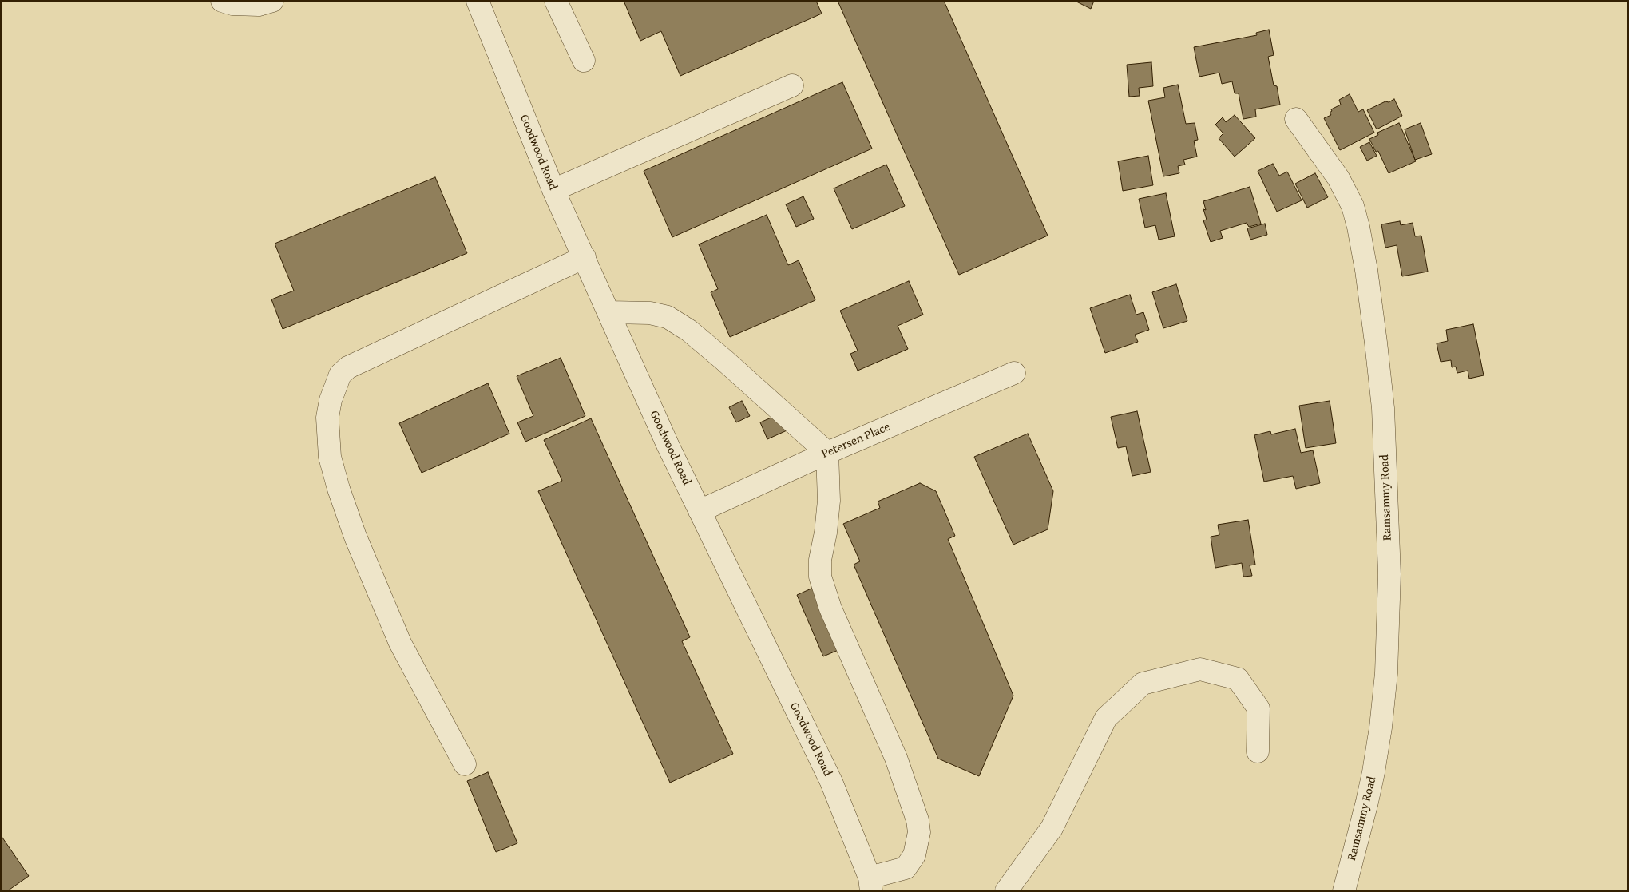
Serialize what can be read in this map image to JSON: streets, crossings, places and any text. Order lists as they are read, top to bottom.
{
  "streets": {
    "street": ["Goodwood Road", "Petersen Place", "Ramsammy Road"]
  },
  "crossings": [
    ["Goodwood Road", "Petersen Place"]
  ]
}
